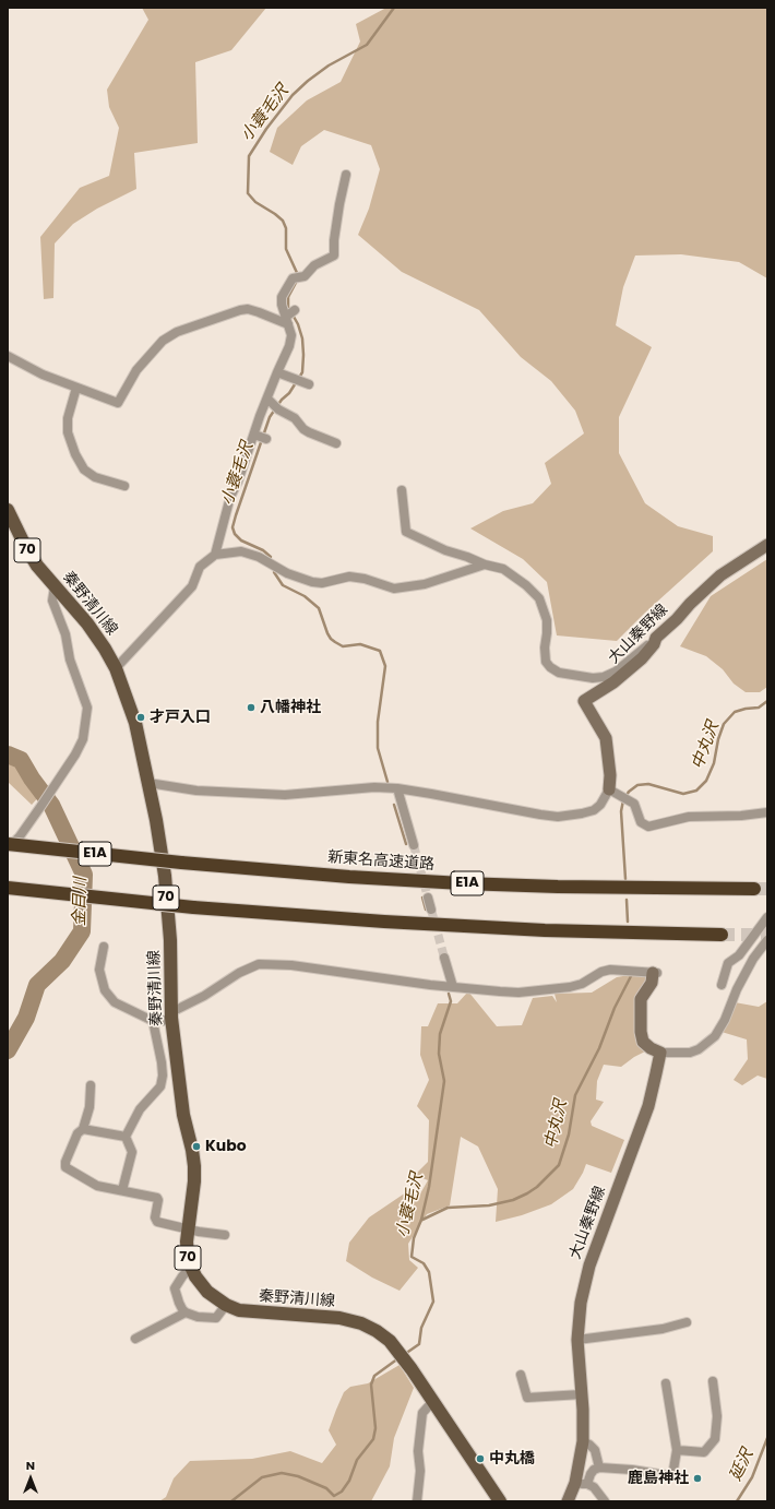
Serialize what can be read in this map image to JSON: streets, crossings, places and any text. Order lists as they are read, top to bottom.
{
  "streets": {
    "highway": ["E1A", "新東名高速道路"],
    "main road": ["70", "秦野清川線", "大山秦野線"]
  },
  "crossings": [
    ["70", "秦野清川線"]
  ],
  "water": [
    "小蓑毛沢",
    "中丸沢",
    "金目川",
    "延沢"
  ],
  "places": [
    "八幡神社",
    "才戸入口",
    "Kubo",
    "中丸橋",
    "鹿島神社"
  ],
  "north": "top"
}
